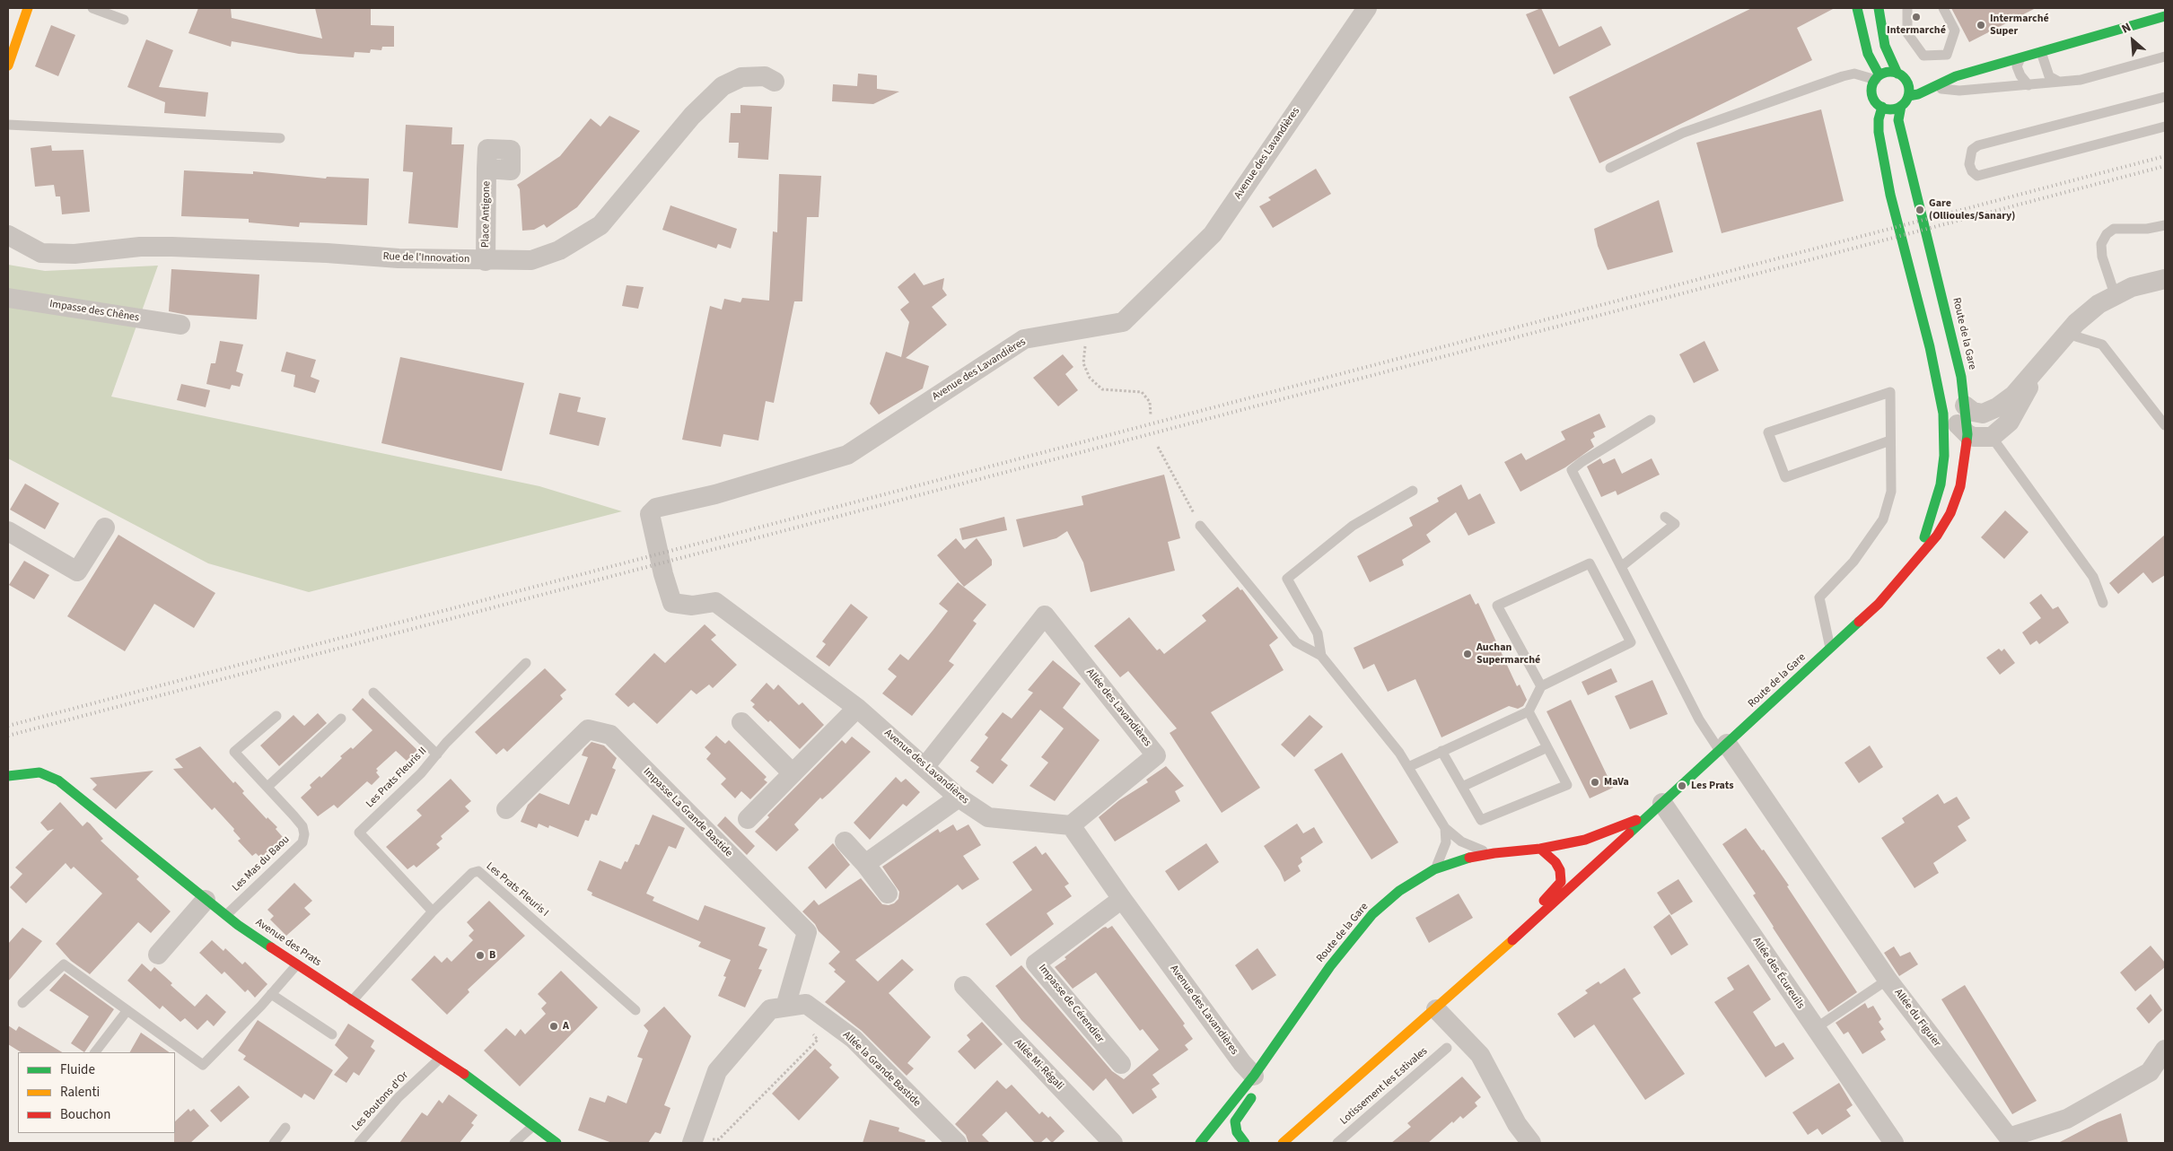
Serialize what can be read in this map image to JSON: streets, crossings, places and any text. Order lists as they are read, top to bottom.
{
  "streets": {
    "main road": ["Route de la Gare", "Avenue des Prats"],
    "street": [
      "Avenue des Lavandières",
      "Place Antigone",
      "Rue de l'Innovation",
      "Impasse des Chênes",
      "Allée des Lavandières",
      "Impasse La Grande Bastide",
      "Allée des Écureuils",
      "Impasse de Cérendier",
      "Allée du Figuier",
      "Allée Mi-Régali",
      "Allée la Grande Bastide"
    ],
    "lane": [
      "Les Prats Fleuris II",
      "Les Mas du Baou",
      "Les Prats Fleuris I",
      "Lotissement les Estivales",
      "Les Boutons d'Or"
    ]
  },
  "crossings": [
    ["Avenue des Lavandières", "Route de la Gare"],
    ["Avenue des Lavandières", "Allée des Lavandières"],
    ["Avenue des Lavandières", "Impasse de Cérendier"],
    ["Place Antigone", "Rue de l'Innovation"],
    ["Route de la Gare", "Allée des Écureuils"],
    ["Route de la Gare", "Allée du Figuier"],
    ["Les Prats Fleuris II", "Les Prats Fleuris I"],
    ["Impasse La Grande Bastide", "Allée la Grande Bastide"],
    ["Les Mas du Baou", "Avenue des Prats"],
    ["Les Prats Fleuris I", "Avenue des Prats"],
    ["Avenue des Prats", "Les Boutons d'Or"]
  ],
  "places": [
    "Intermarché",
    "Intermarché Super",
    "Gare (Ollioules/Sanary)",
    "Auchan Supermarché",
    "MaVa",
    "Les Prats",
    "B",
    "A"
  ],
  "legend": ["Fluide", "Ralenti", "Bouchon"],
  "north": "top left"
}
